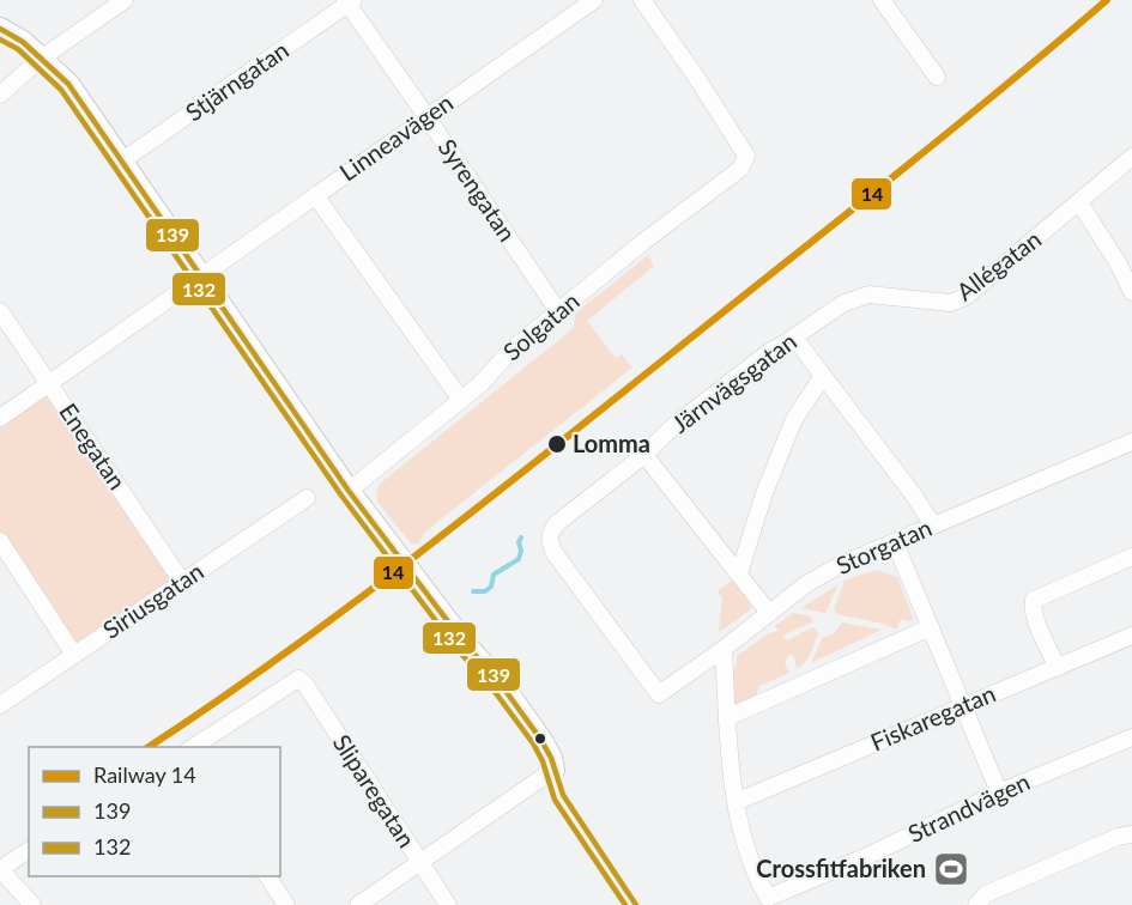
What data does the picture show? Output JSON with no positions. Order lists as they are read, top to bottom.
{
  "streets": {
    "street": [
      "Stjärngatan",
      "Linneavägen",
      "Syrengatan",
      "Allégatan",
      "Solgatan",
      "Järnvägsgatan",
      "Enegatan",
      "Storgatan",
      "Siriusgatan",
      "Fiskaregatan",
      "Sliparegatan",
      "Strandvägen"
    ]
  },
  "crossings": [
    ["Stjärngatan", "Syrengatan"],
    ["Linneavägen", "Syrengatan"],
    ["Linneavägen", "Enegatan"],
    ["Syrengatan", "Solgatan"],
    ["Allégatan", "Järnvägsgatan"],
    ["Järnvägsgatan", "Storgatan"],
    ["Enegatan", "Siriusgatan"],
    ["Fiskaregatan", "Strandvägen"]
  ],
  "places": {
    "other": ["Lomma"],
    "sports": ["Crossfitfabriken"]
  },
  "lines": ["rail line 14", "transit line 139", "transit line 132"],
  "legend": ["Railway 14", "139", "132"]
}
